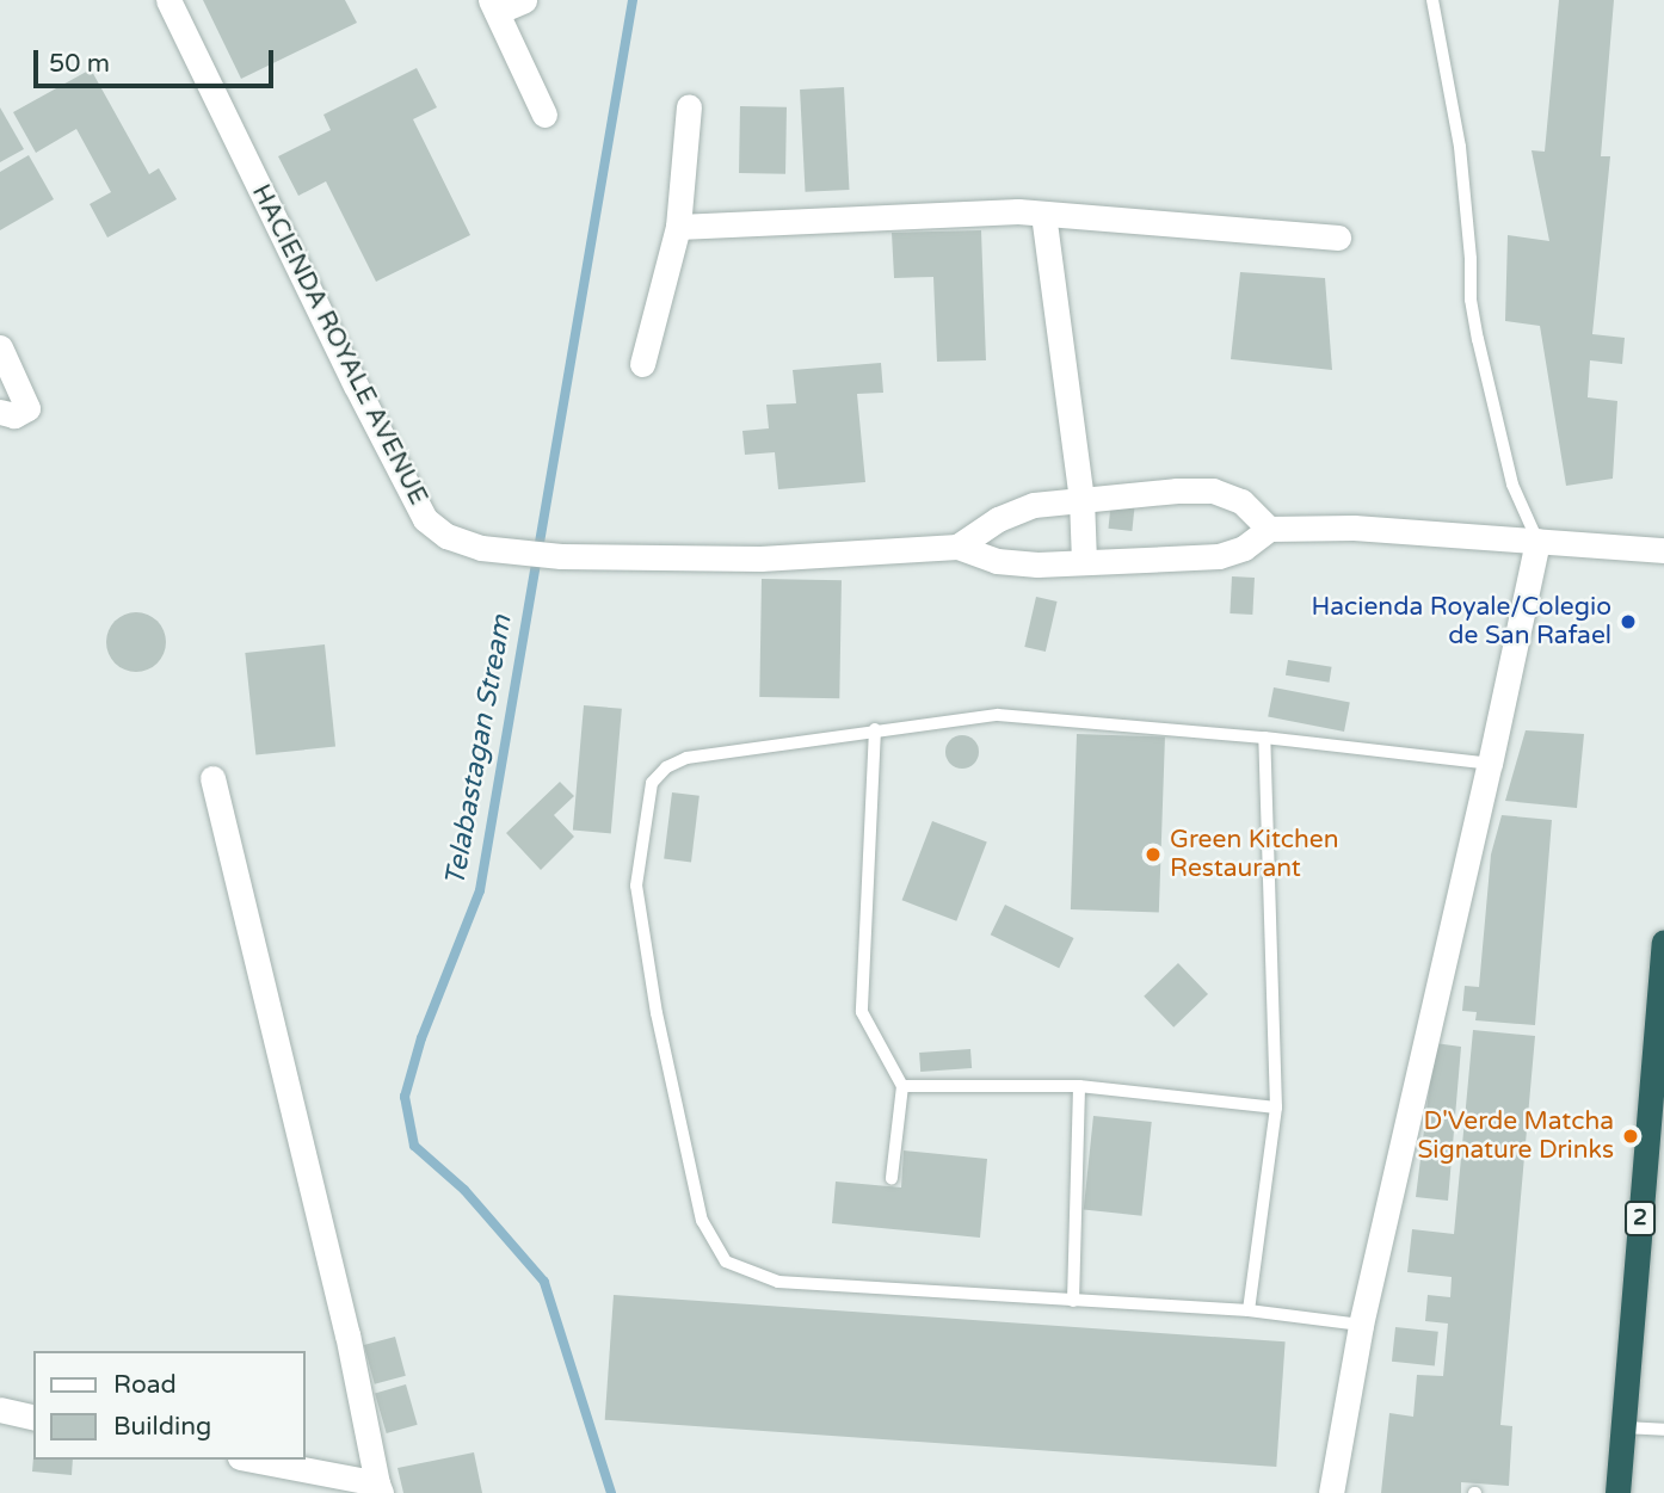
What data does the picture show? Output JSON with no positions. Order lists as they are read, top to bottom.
{
  "streets": {
    "highway": ["2"],
    "street": ["HACIENDA ROYALE AVENUE"]
  },
  "water": ["Telabastagan Stream"],
  "places": ["Hacienda Royale/Colegio de San Rafael", "Green Kitchen Restaurant", "D'Verde Matcha Signature Drinks"],
  "legend": ["Road", "Building"],
  "scale_bar": "50 m"
}
